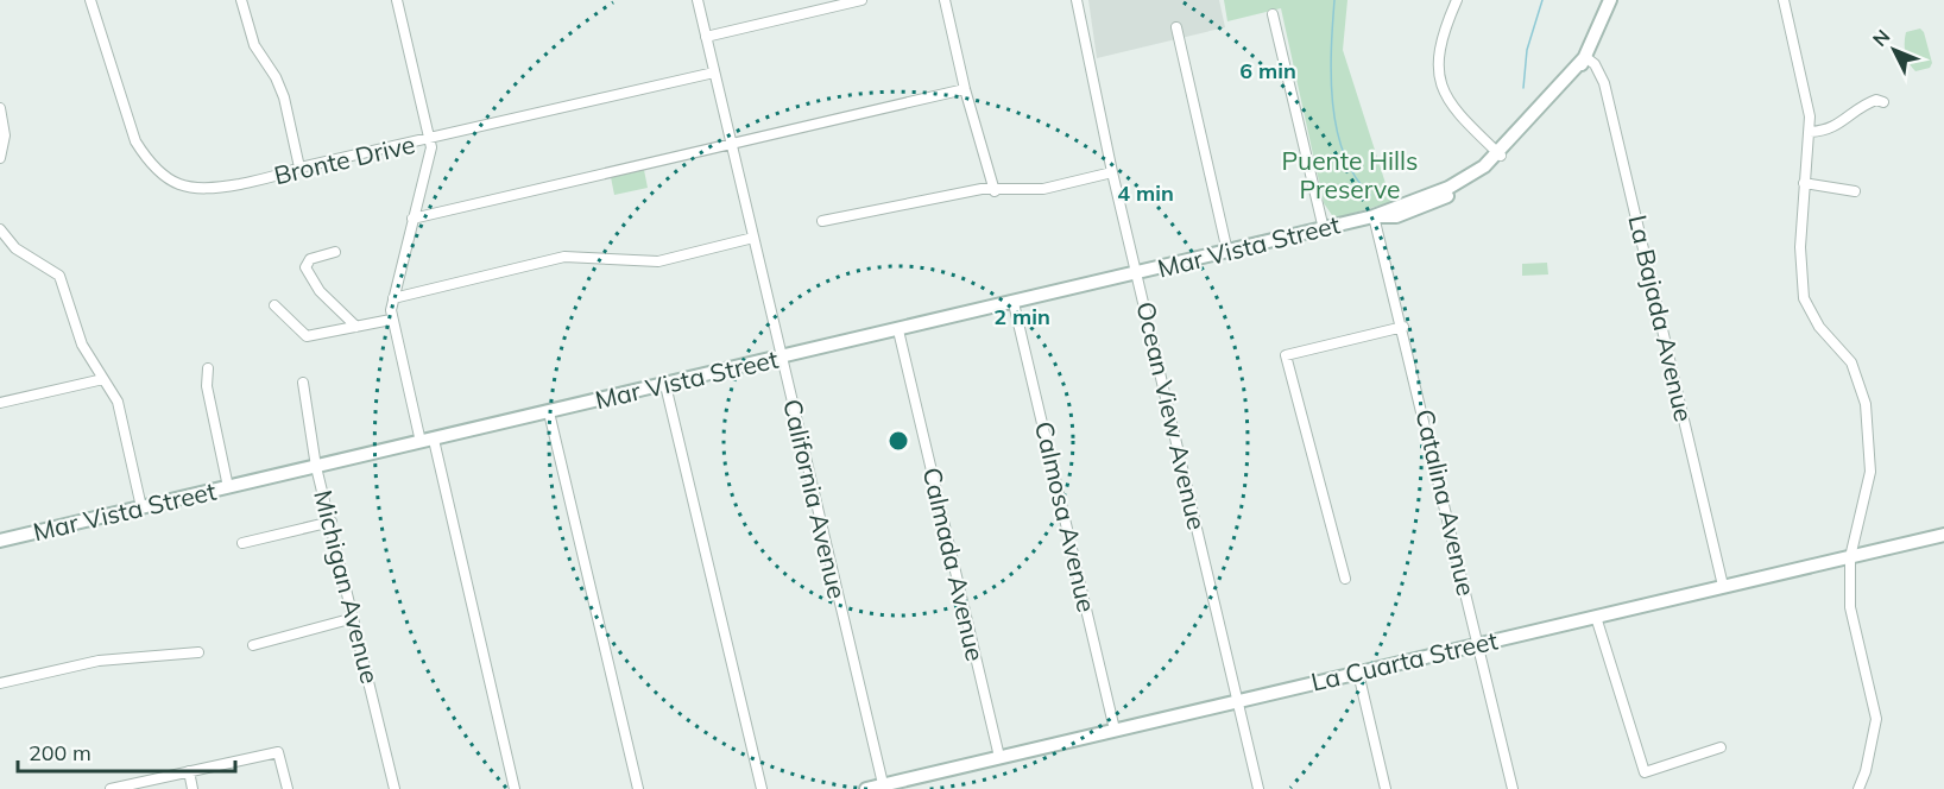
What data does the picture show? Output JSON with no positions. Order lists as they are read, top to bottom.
{
  "streets": {
    "street": [
      "Bronte Drive",
      "Mar Vista Street",
      "La Bajada Avenue",
      "Ocean View Avenue",
      "California Avenue",
      "Catalina Avenue",
      "Calmosa Avenue",
      "Calmada Avenue",
      "Michigan Avenue",
      "La Cuarta Street"
    ]
  },
  "crossings": [
    ["Bronte Drive", "California Avenue"],
    ["Mar Vista Street", "La Bajada Avenue"],
    ["Mar Vista Street", "Ocean View Avenue"],
    ["Mar Vista Street", "California Avenue"],
    ["Mar Vista Street", "Catalina Avenue"],
    ["Mar Vista Street", "Calmosa Avenue"],
    ["Mar Vista Street", "Calmada Avenue"],
    ["Mar Vista Street", "Michigan Avenue"],
    ["La Bajada Avenue", "La Cuarta Street"],
    ["Ocean View Avenue", "La Cuarta Street"],
    ["California Avenue", "La Cuarta Street"],
    ["Catalina Avenue", "La Cuarta Street"],
    ["Calmosa Avenue", "La Cuarta Street"],
    ["Calmada Avenue", "La Cuarta Street"]
  ],
  "parks": ["Puente Hills Preserve"],
  "scale_bar": "200 m",
  "north": "top left",
  "rings": ["6 min", "4 min", "2 min"]
}
